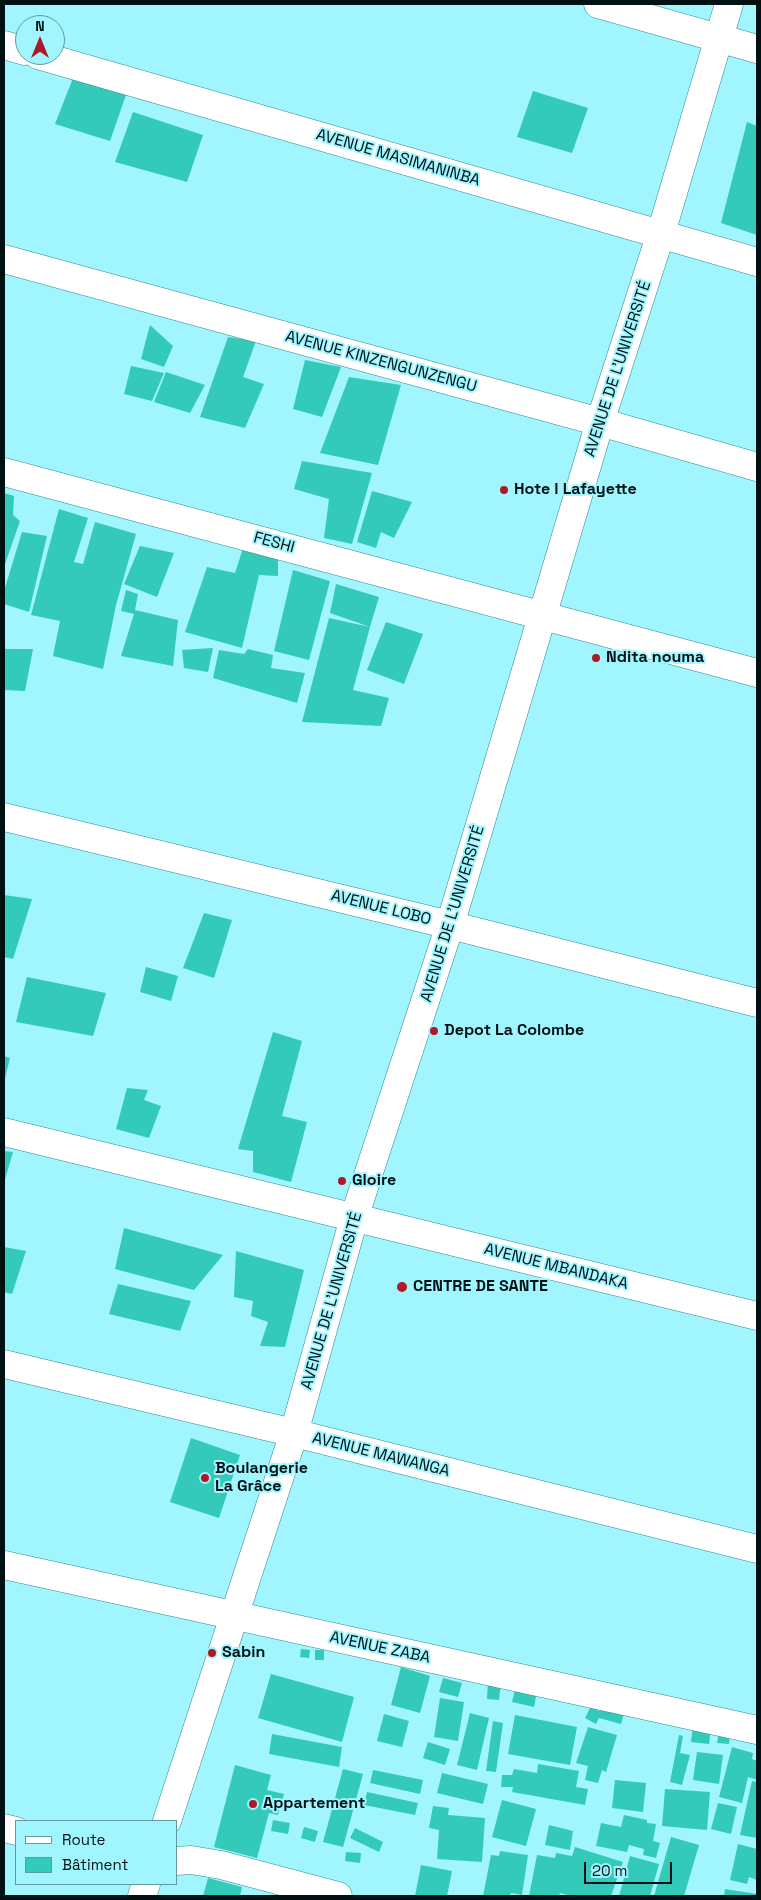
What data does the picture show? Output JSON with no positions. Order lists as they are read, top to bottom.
{
  "streets": {
    "street": [
      "AVENUE MASIMANINBA",
      "AVENUE KINZENGUNZENGU",
      "AVENUE DE L’UNIVERSITÉ",
      "FESHI",
      "AVENUE LOBO",
      "AVENUE MBANDAKA",
      "AVENUE MAWANGA",
      "AVENUE ZABA"
    ]
  },
  "crossings": [
    ["AVENUE MASIMANINBA", "AVENUE DE L’UNIVERSITÉ"],
    ["AVENUE KINZENGUNZENGU", "AVENUE DE L’UNIVERSITÉ"],
    ["AVENUE DE L’UNIVERSITÉ", "FESHI"],
    ["AVENUE DE L’UNIVERSITÉ", "AVENUE LOBO"],
    ["AVENUE DE L’UNIVERSITÉ", "AVENUE MBANDAKA"],
    ["AVENUE DE L’UNIVERSITÉ", "AVENUE MAWANGA"],
    ["AVENUE DE L’UNIVERSITÉ", "AVENUE ZABA"]
  ],
  "places": [
    "Hote l Lafayette",
    "Ndita nouma",
    "Depot La Colombe",
    "Gloire",
    "CENTRE DE SANTE",
    "Boulangerie La Grâce",
    "Sabin",
    "Appartement"
  ],
  "legend": ["Route", "Bâtiment"],
  "scale_bar": "20 m",
  "north": "top"
}
